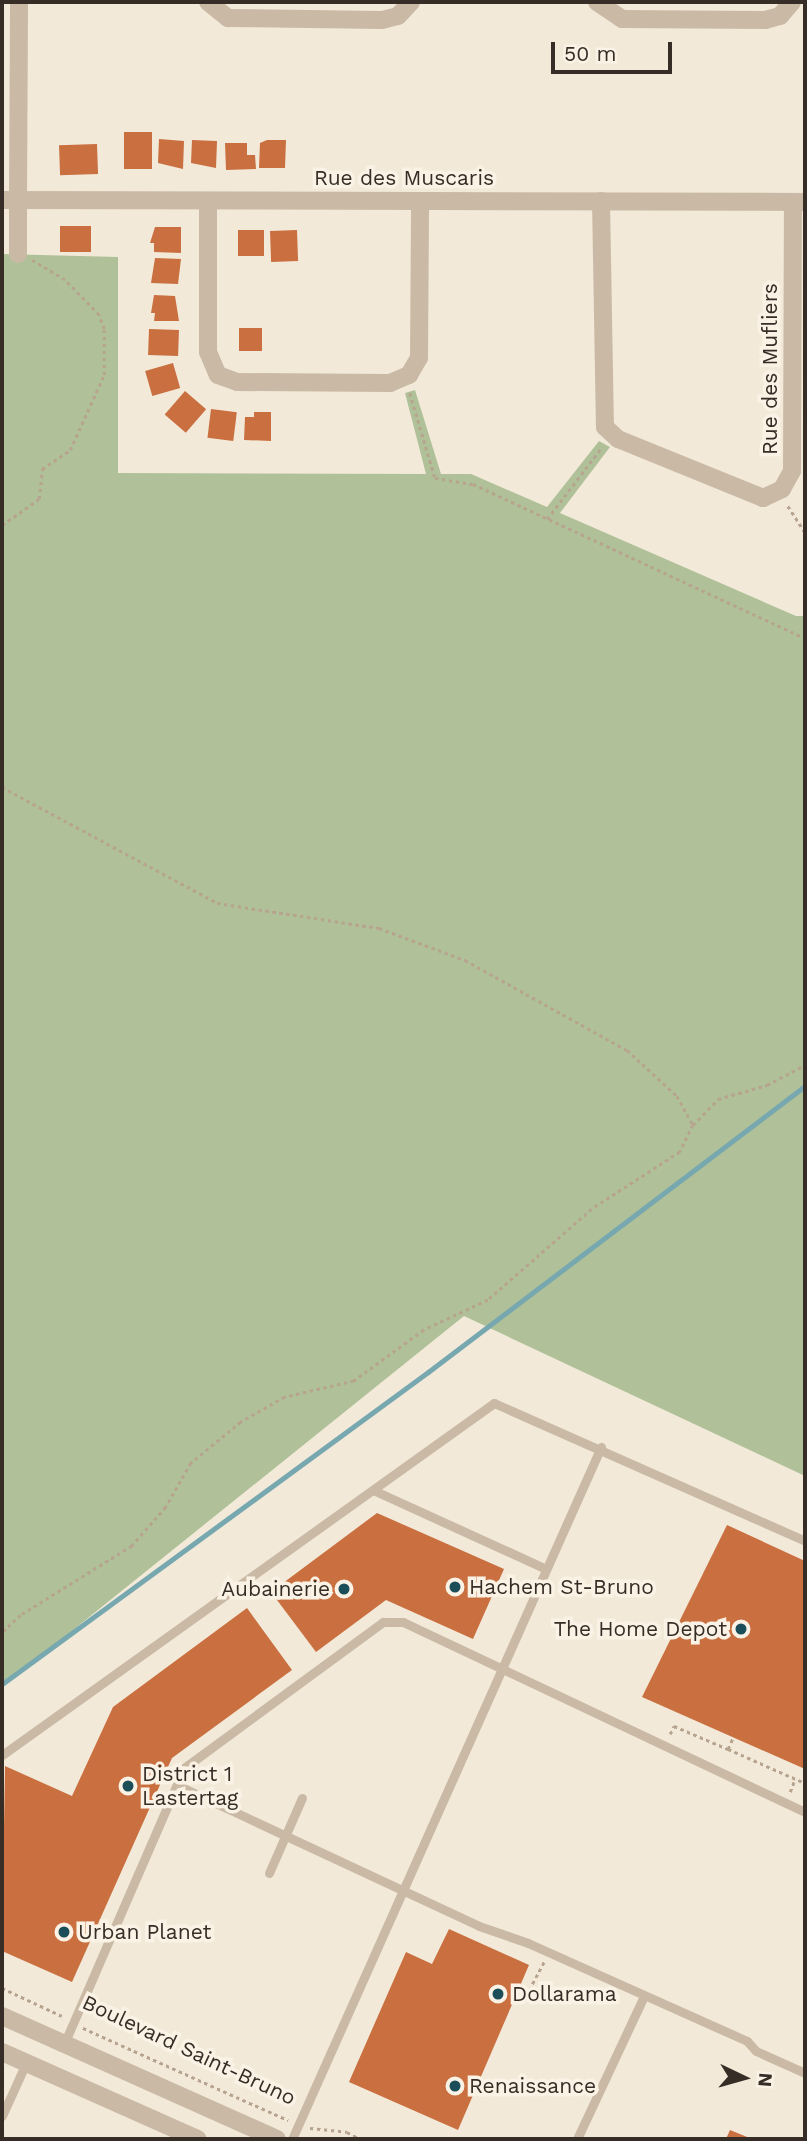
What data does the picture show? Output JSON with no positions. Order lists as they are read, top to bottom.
{
  "streets": {
    "street": ["Rue des Muscaris", "Rue des Mufliers", "Boulevard Saint-Bruno"]
  },
  "crossings": [
    ["Rue des Muscaris", "Rue des Mufliers"]
  ],
  "places": [
    "Hachem St-Bruno",
    "Aubainerie",
    "The Home Depot",
    "District 1 Lastertag",
    "Urban Planet",
    "Dollarama",
    "Renaissance"
  ],
  "scale_bar": "50 m",
  "north": "right"
}
